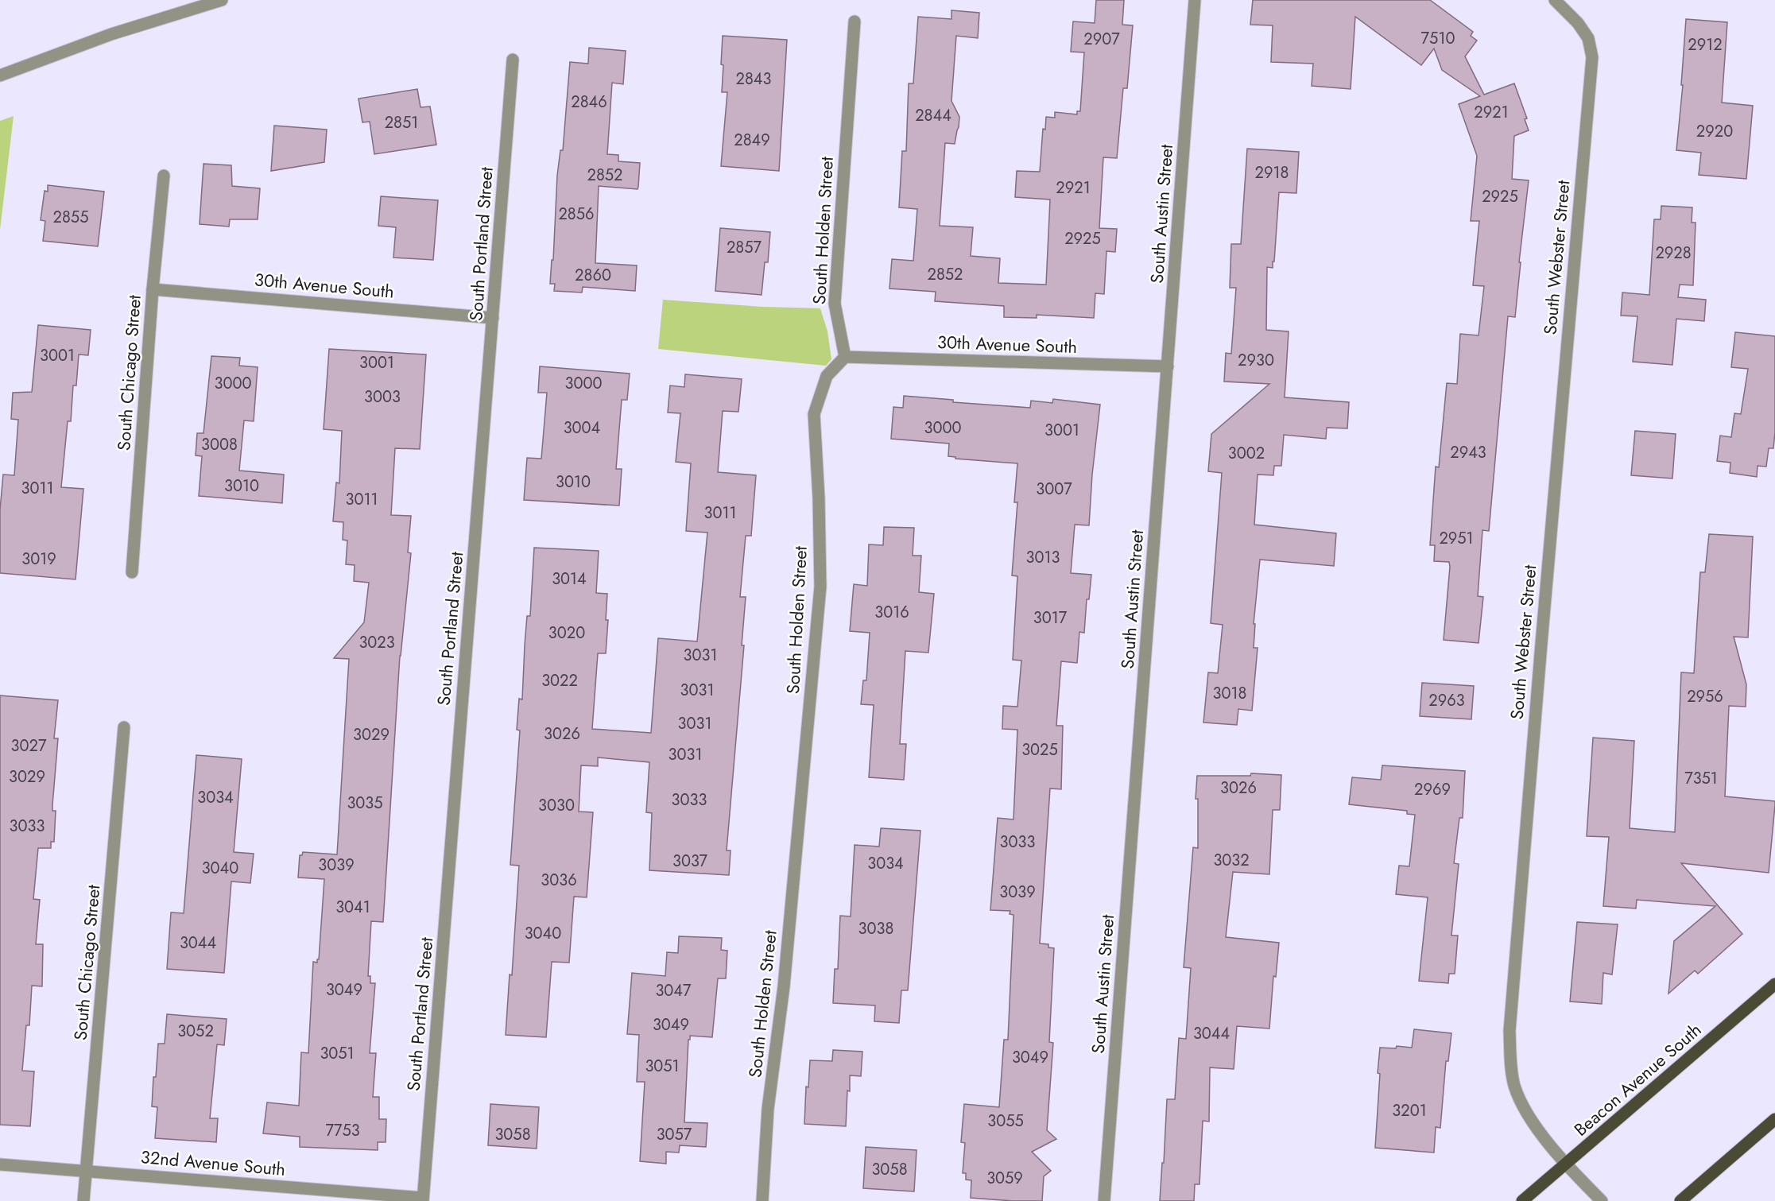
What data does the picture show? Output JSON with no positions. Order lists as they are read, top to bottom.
{
  "streets": {
    "main road": ["Beacon Avenue South"],
    "street": [
      "South Austin Street",
      "South Holden Street",
      "South Portland Street",
      "South Webster Street",
      "30th Avenue South",
      "South Chicago Street",
      "32nd Avenue South"
    ]
  },
  "crossings": [
    ["South Austin Street", "30th Avenue South"],
    ["South Holden Street", "30th Avenue South"],
    ["South Portland Street", "30th Avenue South"],
    ["South Portland Street", "32nd Avenue South"],
    ["South Webster Street", "Beacon Avenue South"],
    ["30th Avenue South", "South Chicago Street"],
    ["South Chicago Street", "32nd Avenue South"]
  ],
  "house_numbers": [
    "7510",
    "2907",
    "2912",
    "2843",
    "2846",
    "2921",
    "2844",
    "2851",
    "2920",
    "2849",
    "2918",
    "2852",
    "2921",
    "2925",
    "2856",
    "2855",
    "2925",
    "2857",
    "2928",
    "2852",
    "2860",
    "3001",
    "2930",
    "3001",
    "3000",
    "3000",
    "3003",
    "3004",
    "3000",
    "3001",
    "3008",
    "2943",
    "3002",
    "3010",
    "3010",
    "3011",
    "3007",
    "3011",
    "3011",
    "2951",
    "3013",
    "3019",
    "3014",
    "3016",
    "3017",
    "3020",
    "3023",
    "3031",
    "3022",
    "3031",
    "3018",
    "2956",
    "2963",
    "3031",
    "3026",
    "3029",
    "3027",
    "3025",
    "3031",
    "3029",
    "7351",
    "3026",
    "2969",
    "3034",
    "3033",
    "3035",
    "3030",
    "3033",
    "3033",
    "3032",
    "3037",
    "3034",
    "3039",
    "3040",
    "3036",
    "3039",
    "3041",
    "3038",
    "3040",
    "3044",
    "3049",
    "3047",
    "3049",
    "3052",
    "3044",
    "3051",
    "3049",
    "3051",
    "3201",
    "3055",
    "7753",
    "3058",
    "3057",
    "3058",
    "3059"
  ]
}
